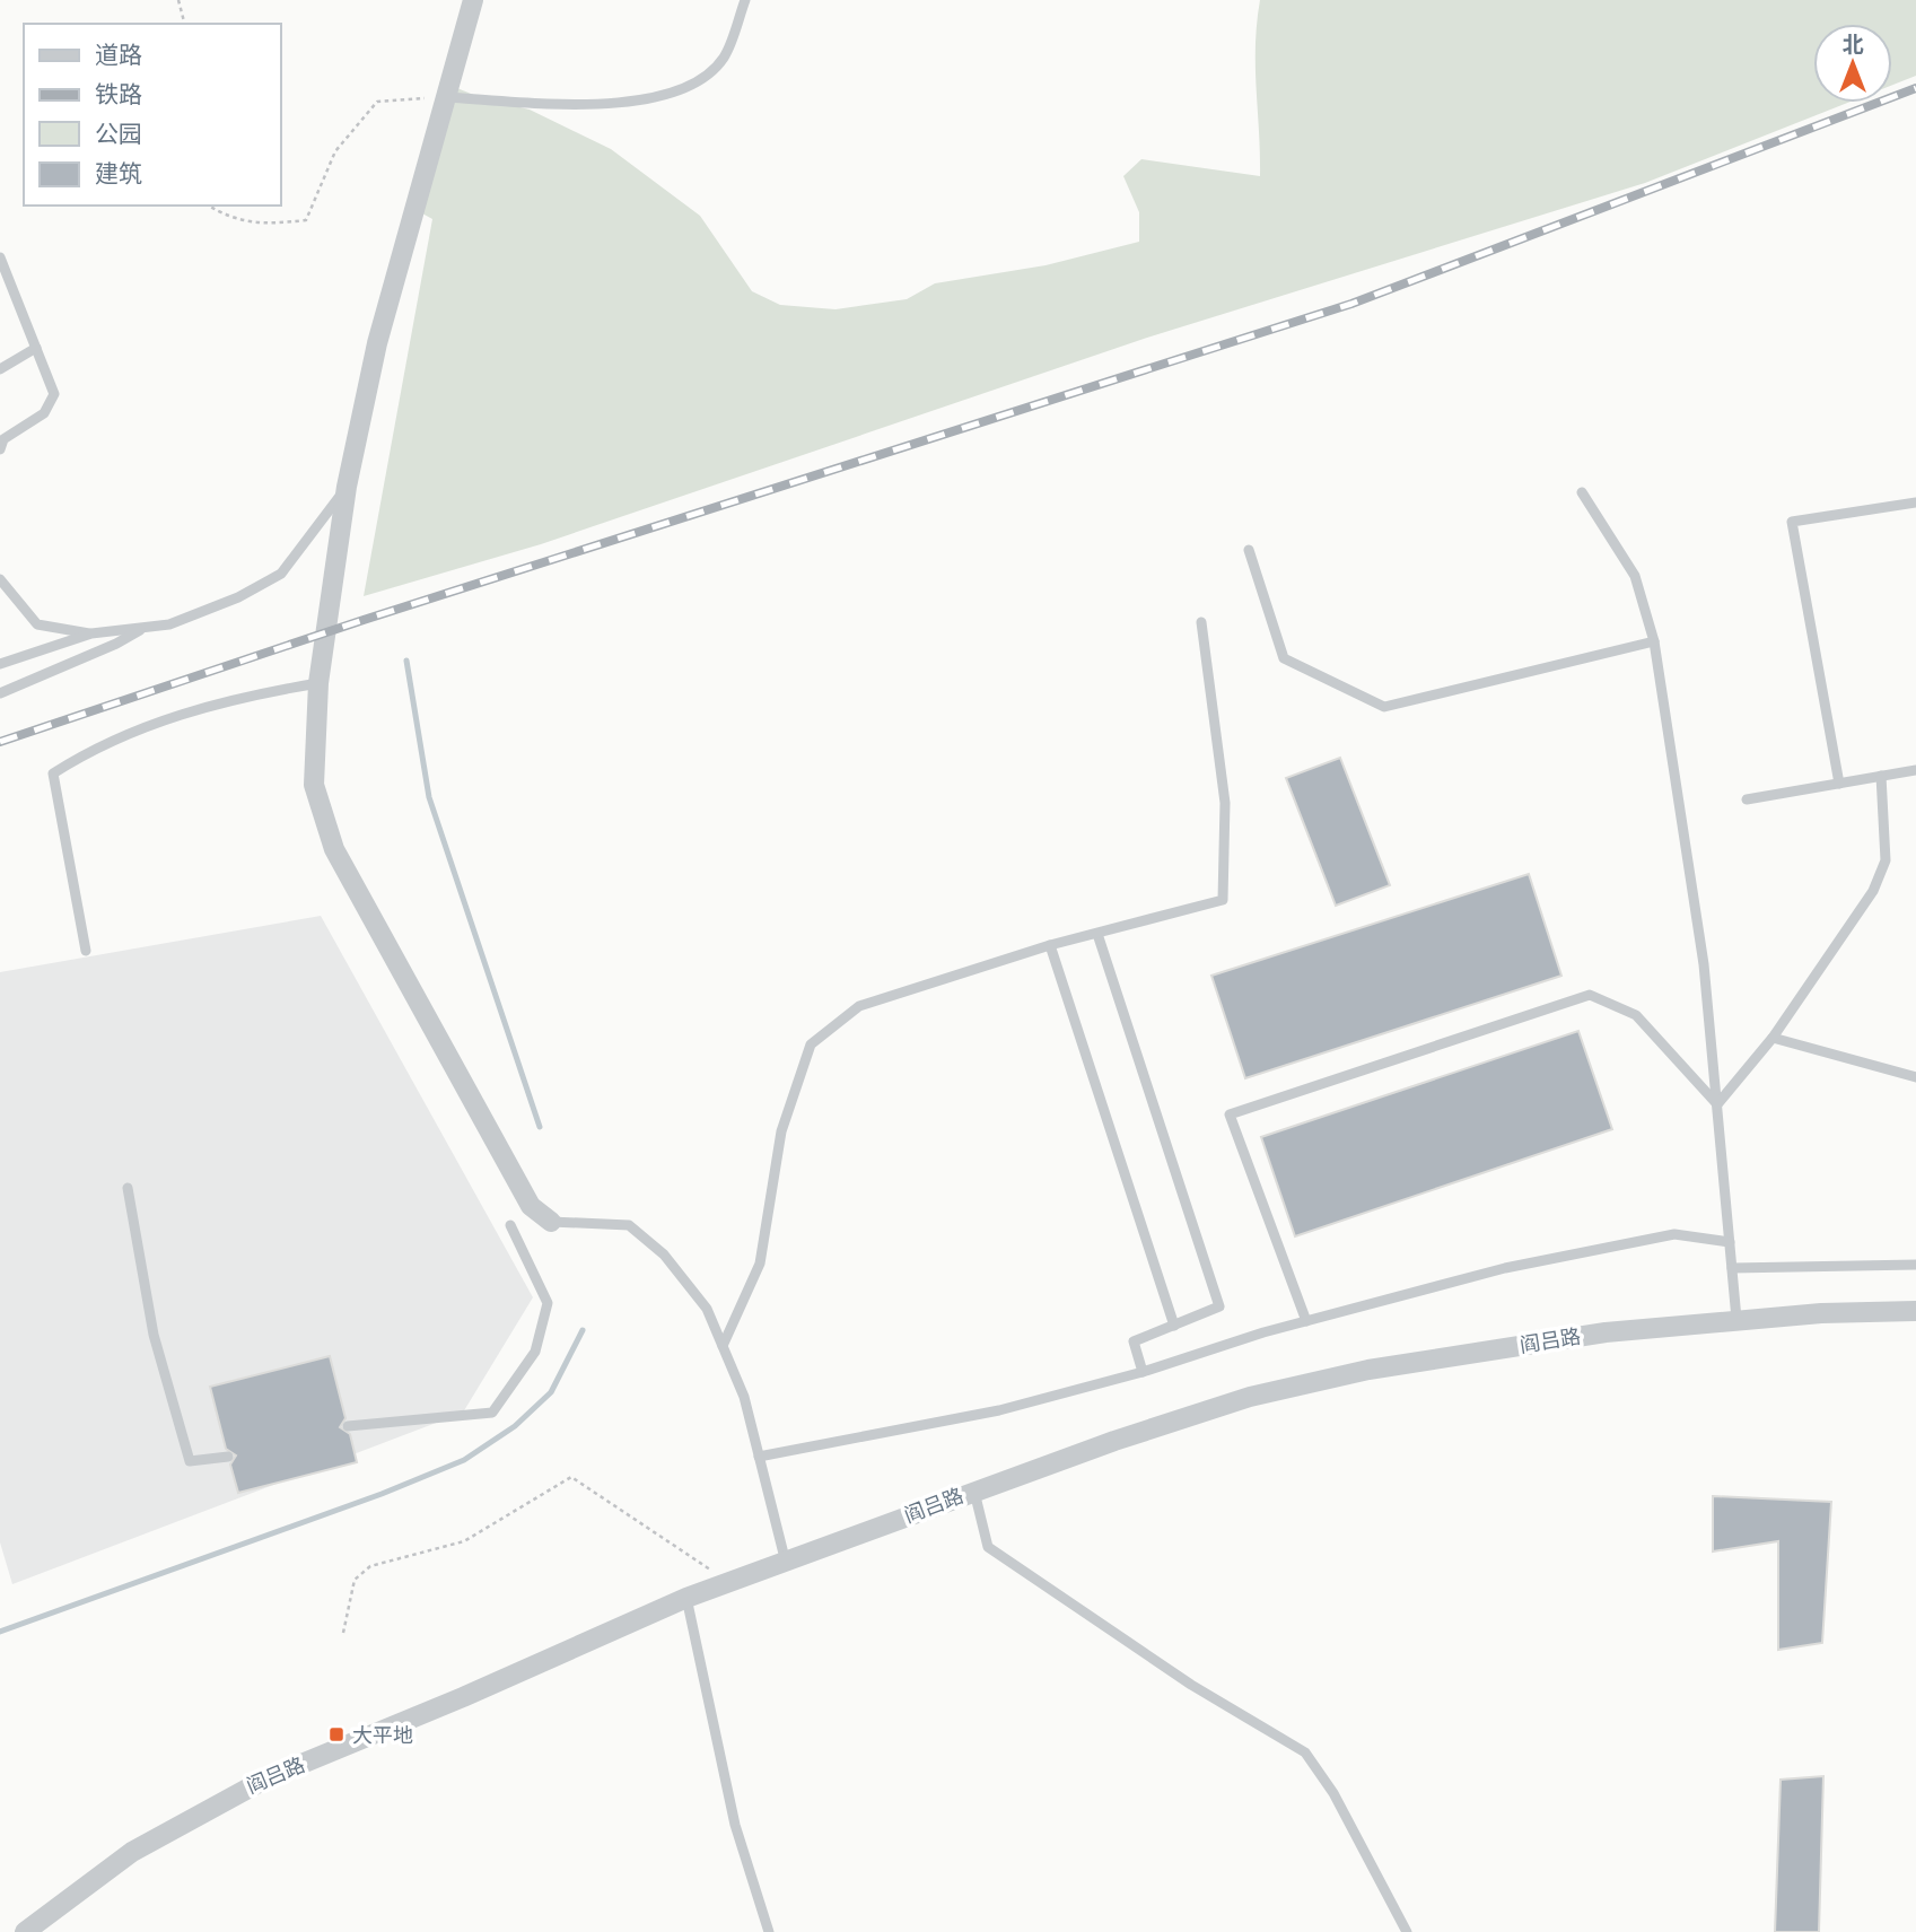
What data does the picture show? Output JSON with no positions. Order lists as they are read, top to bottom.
{
  "streets": {
    "street": ["阎吕路"]
  },
  "places": {
    "transit": ["大平地"]
  },
  "legend": [
    "道路",
    "铁路",
    "公园",
    "建筑"
  ],
  "north": "top"
}
